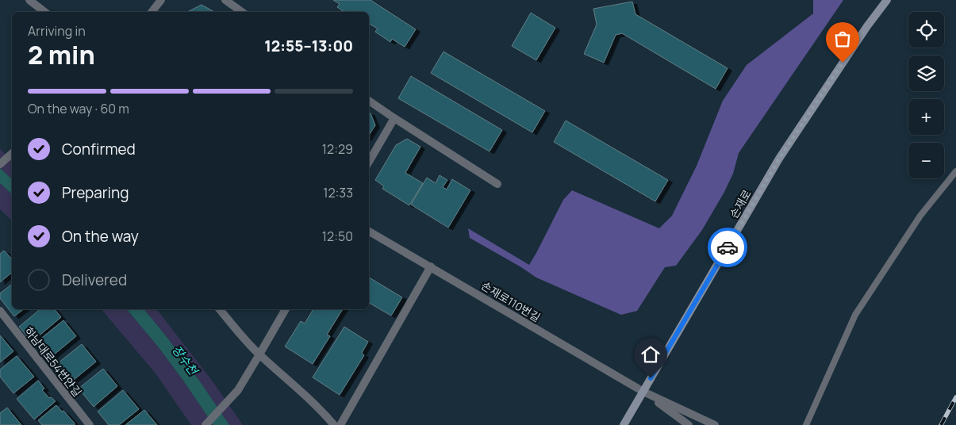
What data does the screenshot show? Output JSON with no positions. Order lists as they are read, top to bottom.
{
  "streets": {
    "main road": ["손재로"],
    "street": ["손재로110번길", "하남대로54번안길"]
  },
  "crossings": [
    ["손재로", "손재로110번길"]
  ],
  "water": ["장수천"],
  "page": {
    "map_buttons": ["+", "−"],
    "heading": ["2 min", "Arriving in", "12:55–13:00"],
    "bar": "On the way · 60 m",
    "list": [
      ["Confirmed", "12:29"],
      ["Preparing", "12:33"],
      ["On the way", "12:50"],
      "Delivered"
    ]
  }
}
